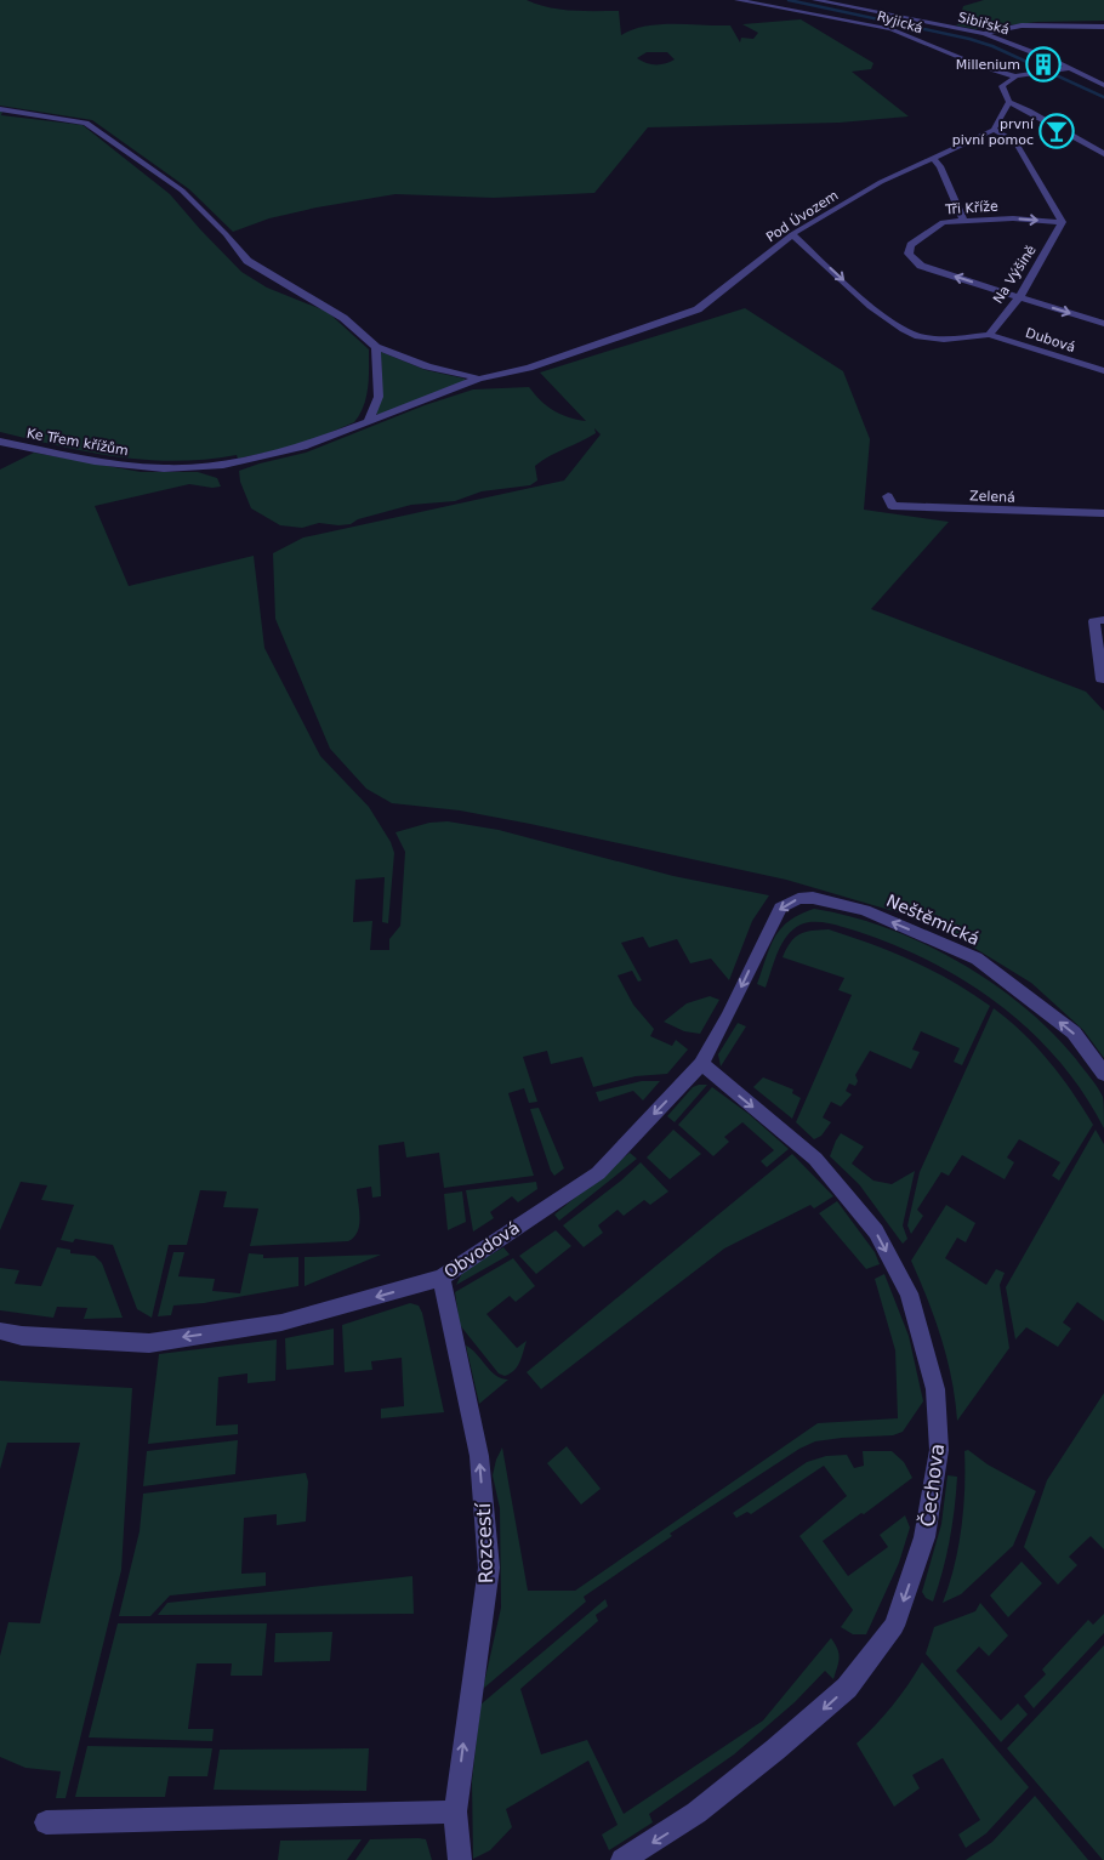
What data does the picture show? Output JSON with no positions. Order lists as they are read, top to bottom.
{
  "streets": {
    "street": [
      "Ryjická",
      "Sibiřská",
      "Tři Kříže",
      "Pod Úvozem",
      "Na Výšině",
      "Dubová",
      "Ke Třem křížům",
      "Zelená",
      "Neštěmická",
      "Obvodová",
      "Čechova",
      "Rozcestí"
    ]
  },
  "crossings": [
    ["Tři Kříže", "Na Výšině"],
    ["Tři Kříže", "Dubová"],
    ["Pod Úvozem", "Ke Třem křížům"],
    ["Na Výšině", "Dubová"],
    ["Neštěmická", "Obvodová"],
    ["Obvodová", "Čechova"],
    ["Obvodová", "Rozcestí"]
  ],
  "one_way": ["Neštěmická", "Obvodová", "Rozcestí"],
  "places": {
    "building": ["Millenium"],
    "bar": ["první pivní pomoc"]
  }
}
